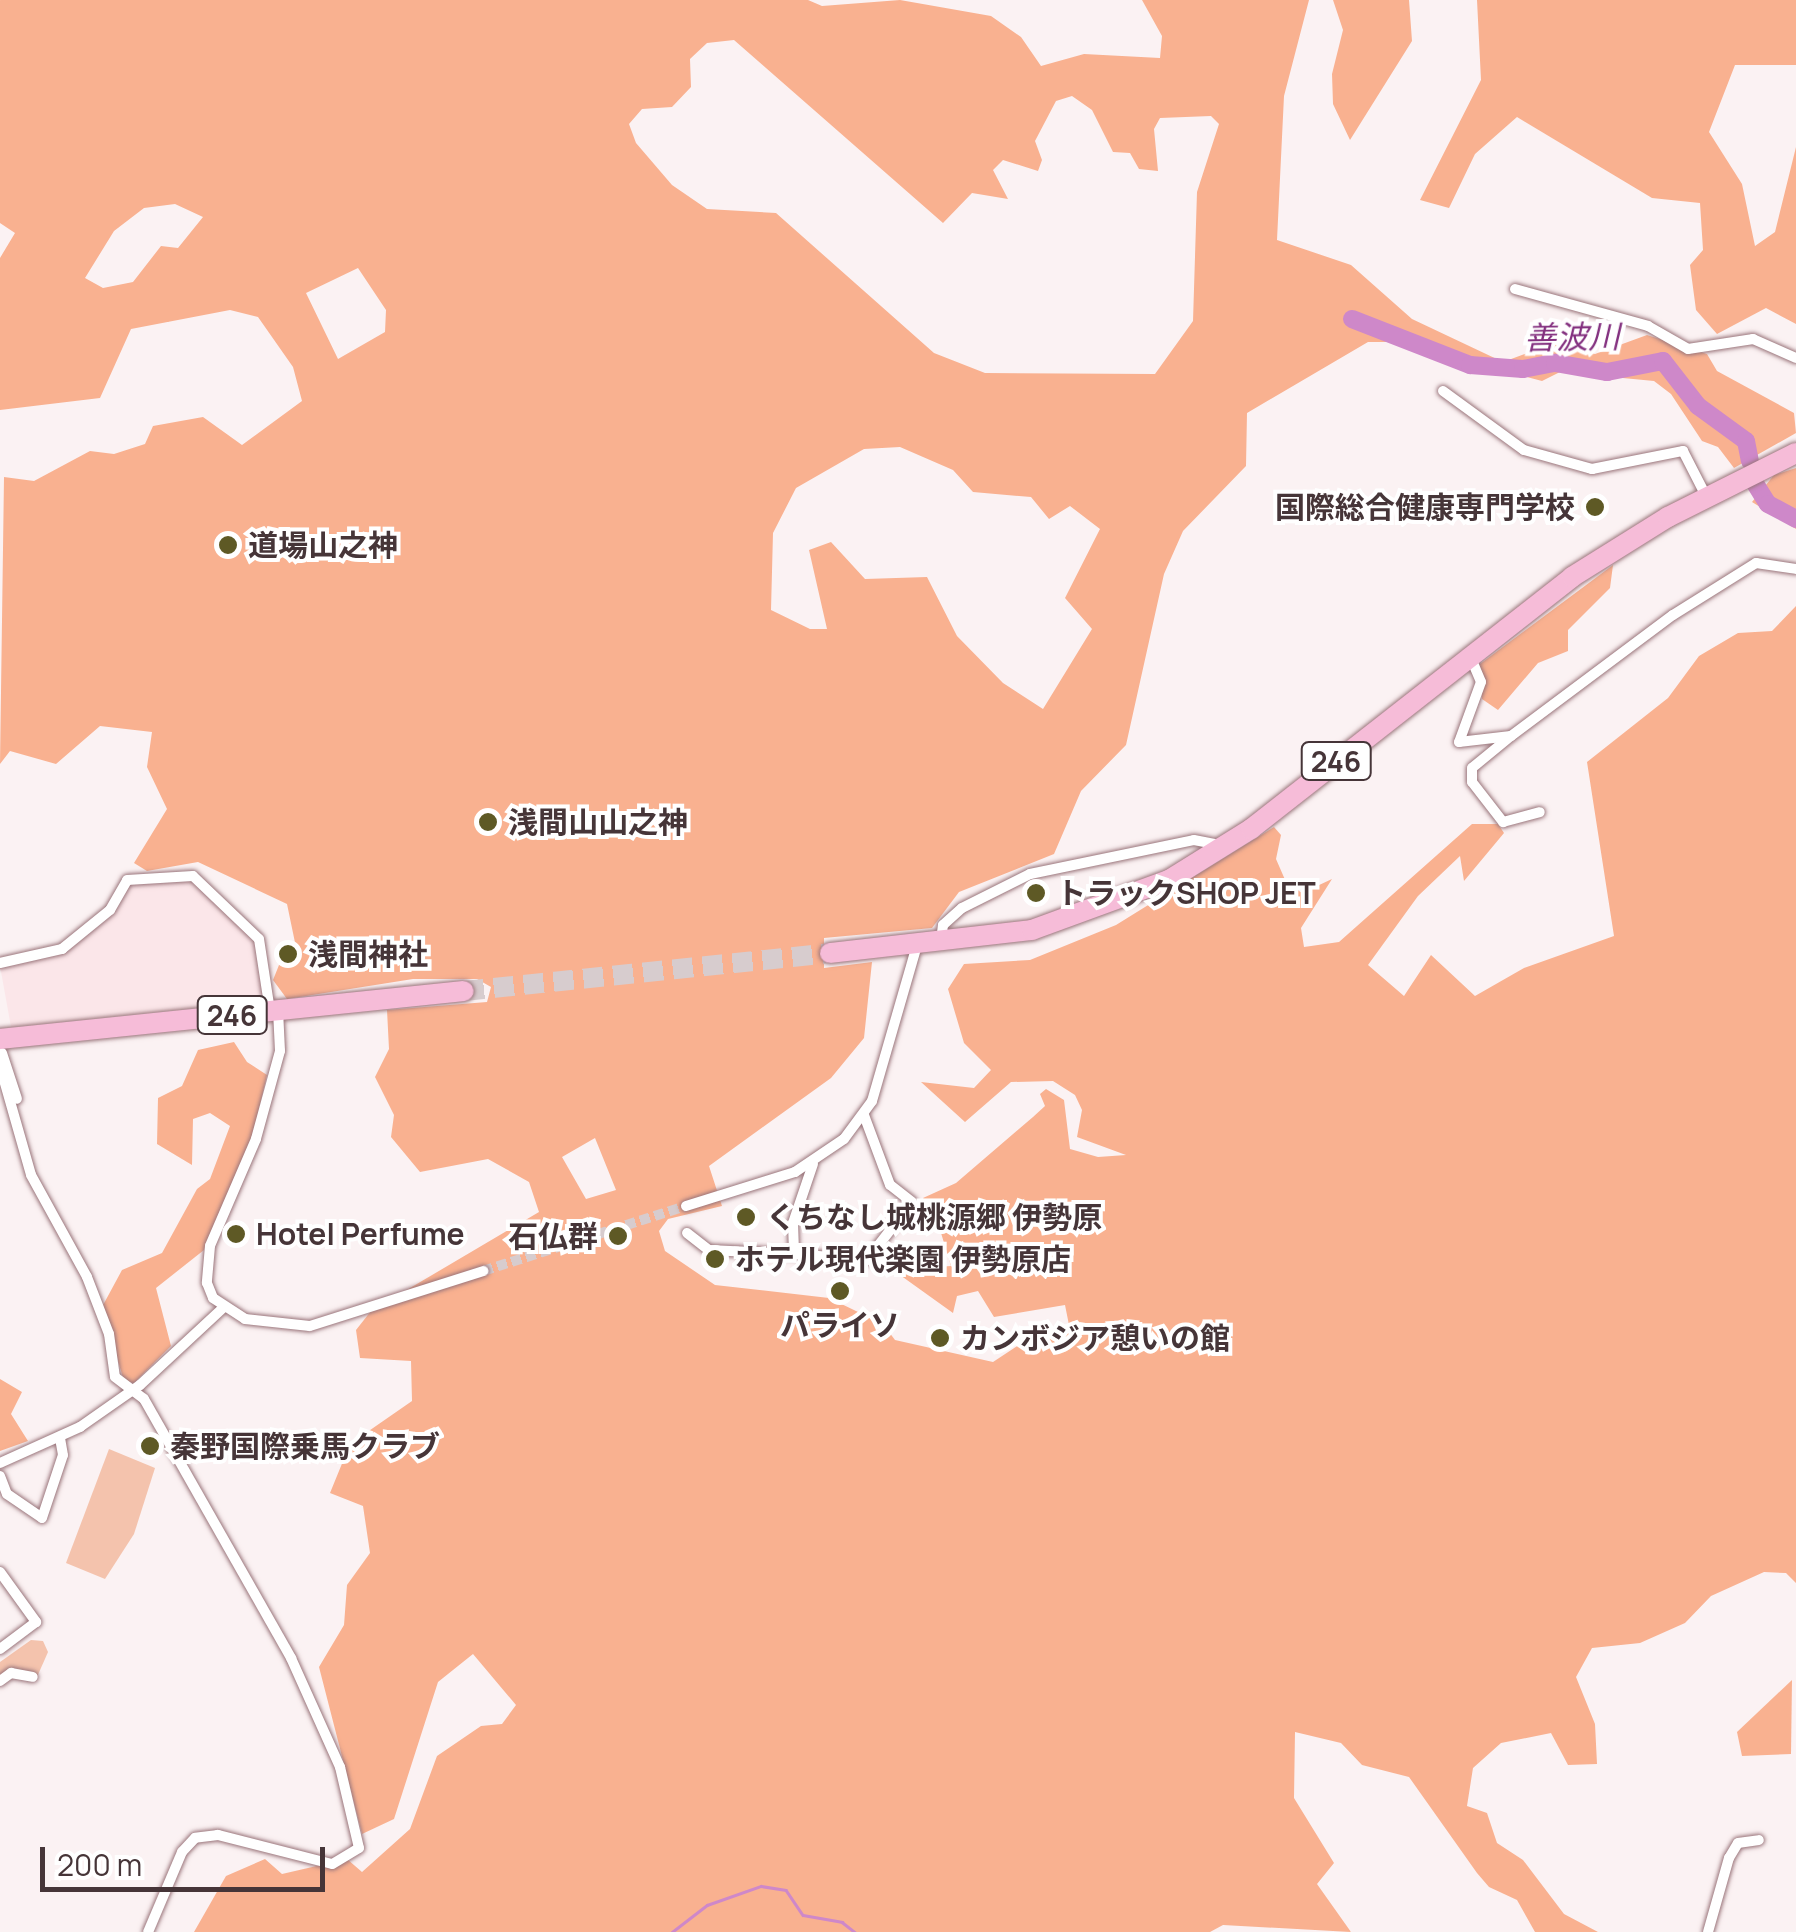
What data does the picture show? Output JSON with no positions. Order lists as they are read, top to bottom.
{
  "streets": {
    "highway": ["246"]
  },
  "water": ["善波川"],
  "places": [
    "国際総合健康専門学校",
    "道場山之神",
    "浅間山山之神",
    "トラックSHOP JET",
    "浅間神社",
    "くちなし城桃源郷 伊勢原",
    "Hotel Perfume",
    "石仏群",
    "ホテル現代楽園 伊勢原店",
    "パライソ",
    "カンボジア憩いの館",
    "秦野国際乗馬クラブ"
  ],
  "scale_bar": "200 m"
}
